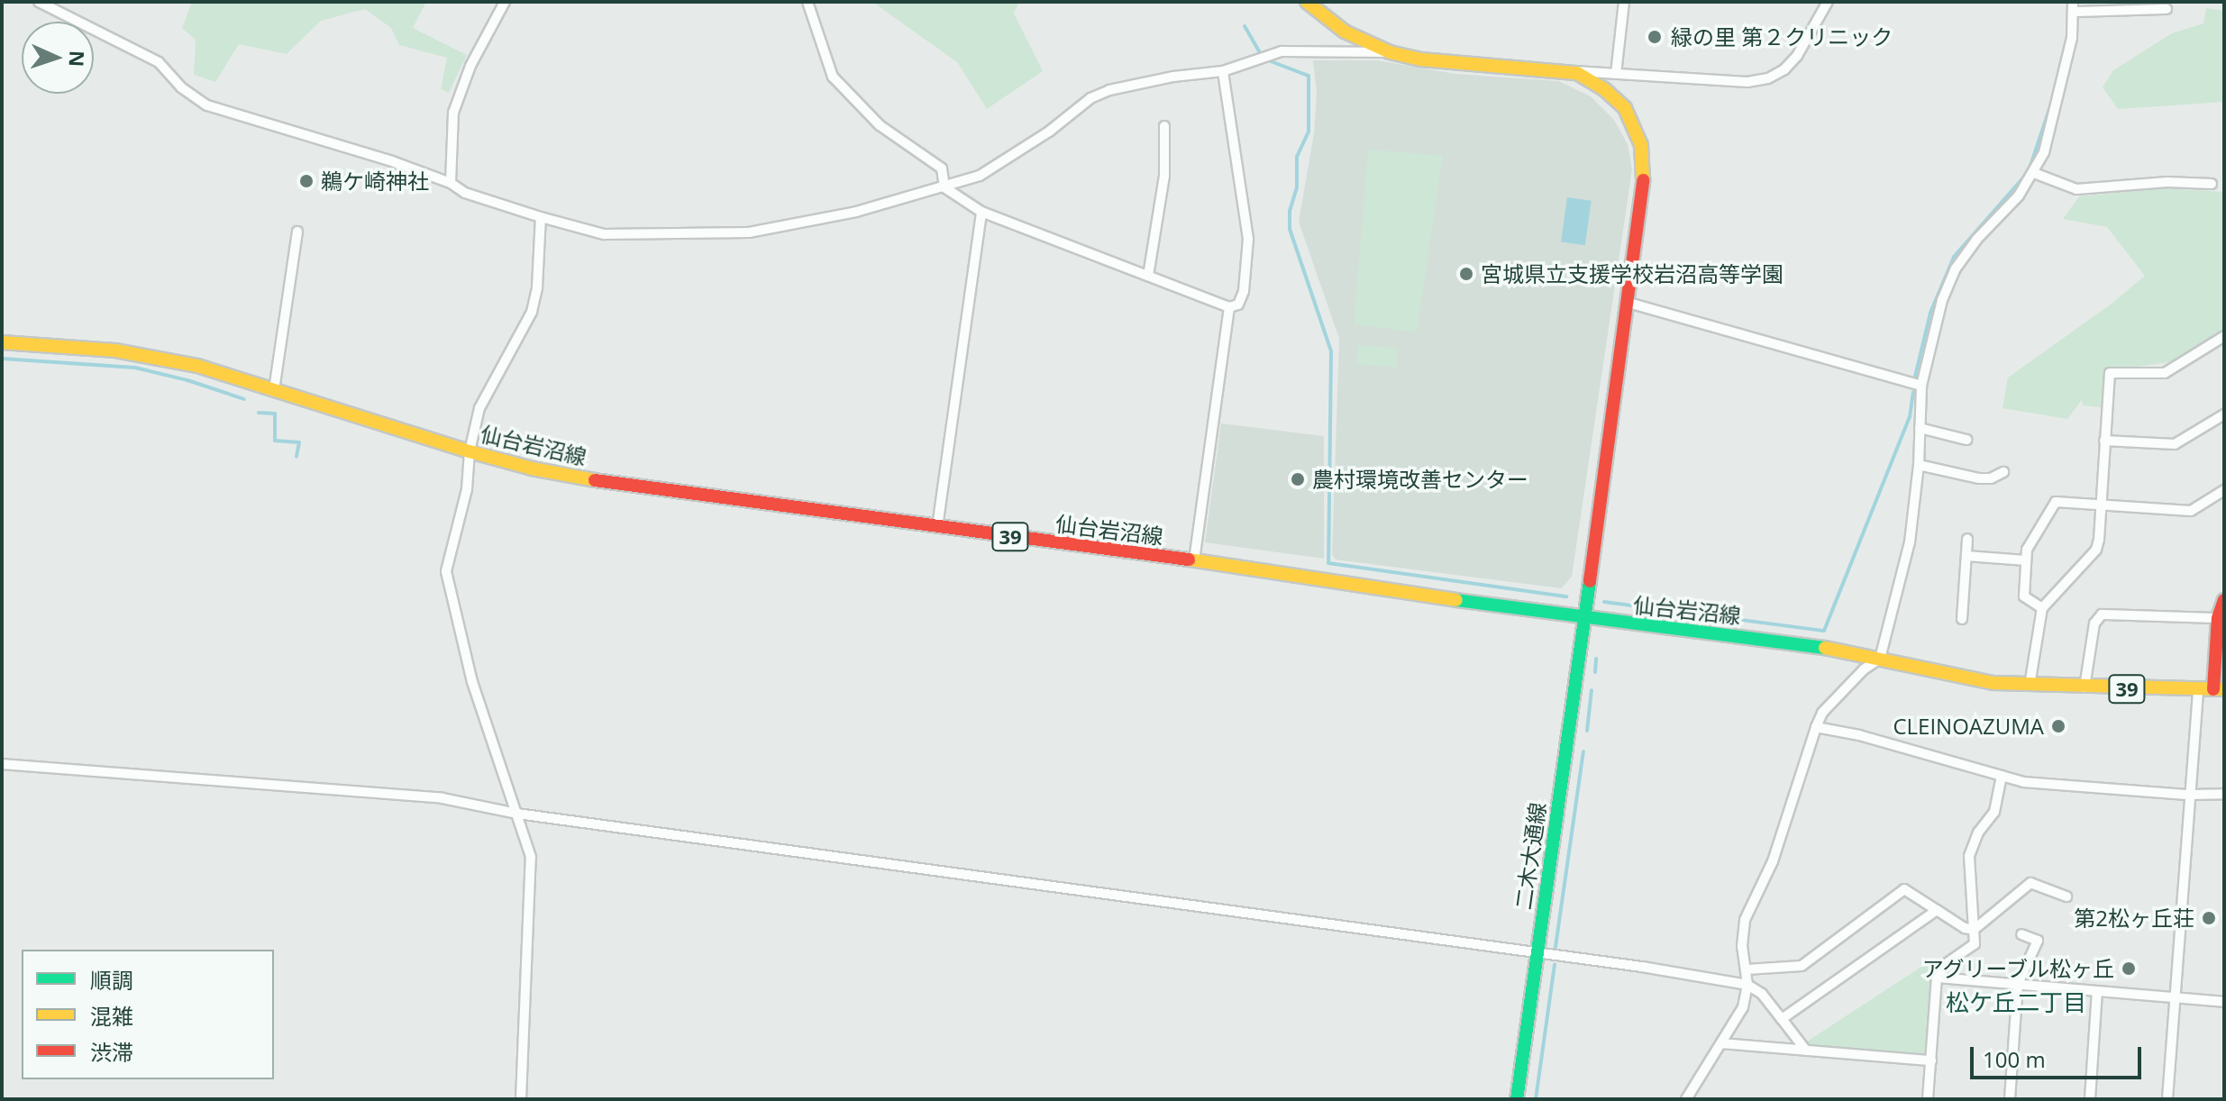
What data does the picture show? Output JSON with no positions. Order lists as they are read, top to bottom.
{
  "streets": {
    "main road": ["仙台岩沼線", "39", "二木大通線"]
  },
  "crossings": [
    ["仙台岩沼線", "二木大通線"]
  ],
  "districts": ["松ケ丘二丁目"],
  "places": [
    "緑の里 第２クリニック",
    "鵜ケ崎神社",
    "宮城県立支援学校岩沼高等学園",
    "農村環境改善センター",
    "CLEINOAZUMA",
    "第2松ヶ丘荘",
    "アグリーブル松ヶ丘"
  ],
  "legend": ["順調", "混雑", "渋滞"],
  "scale_bar": "100 m",
  "north": "right"
}
